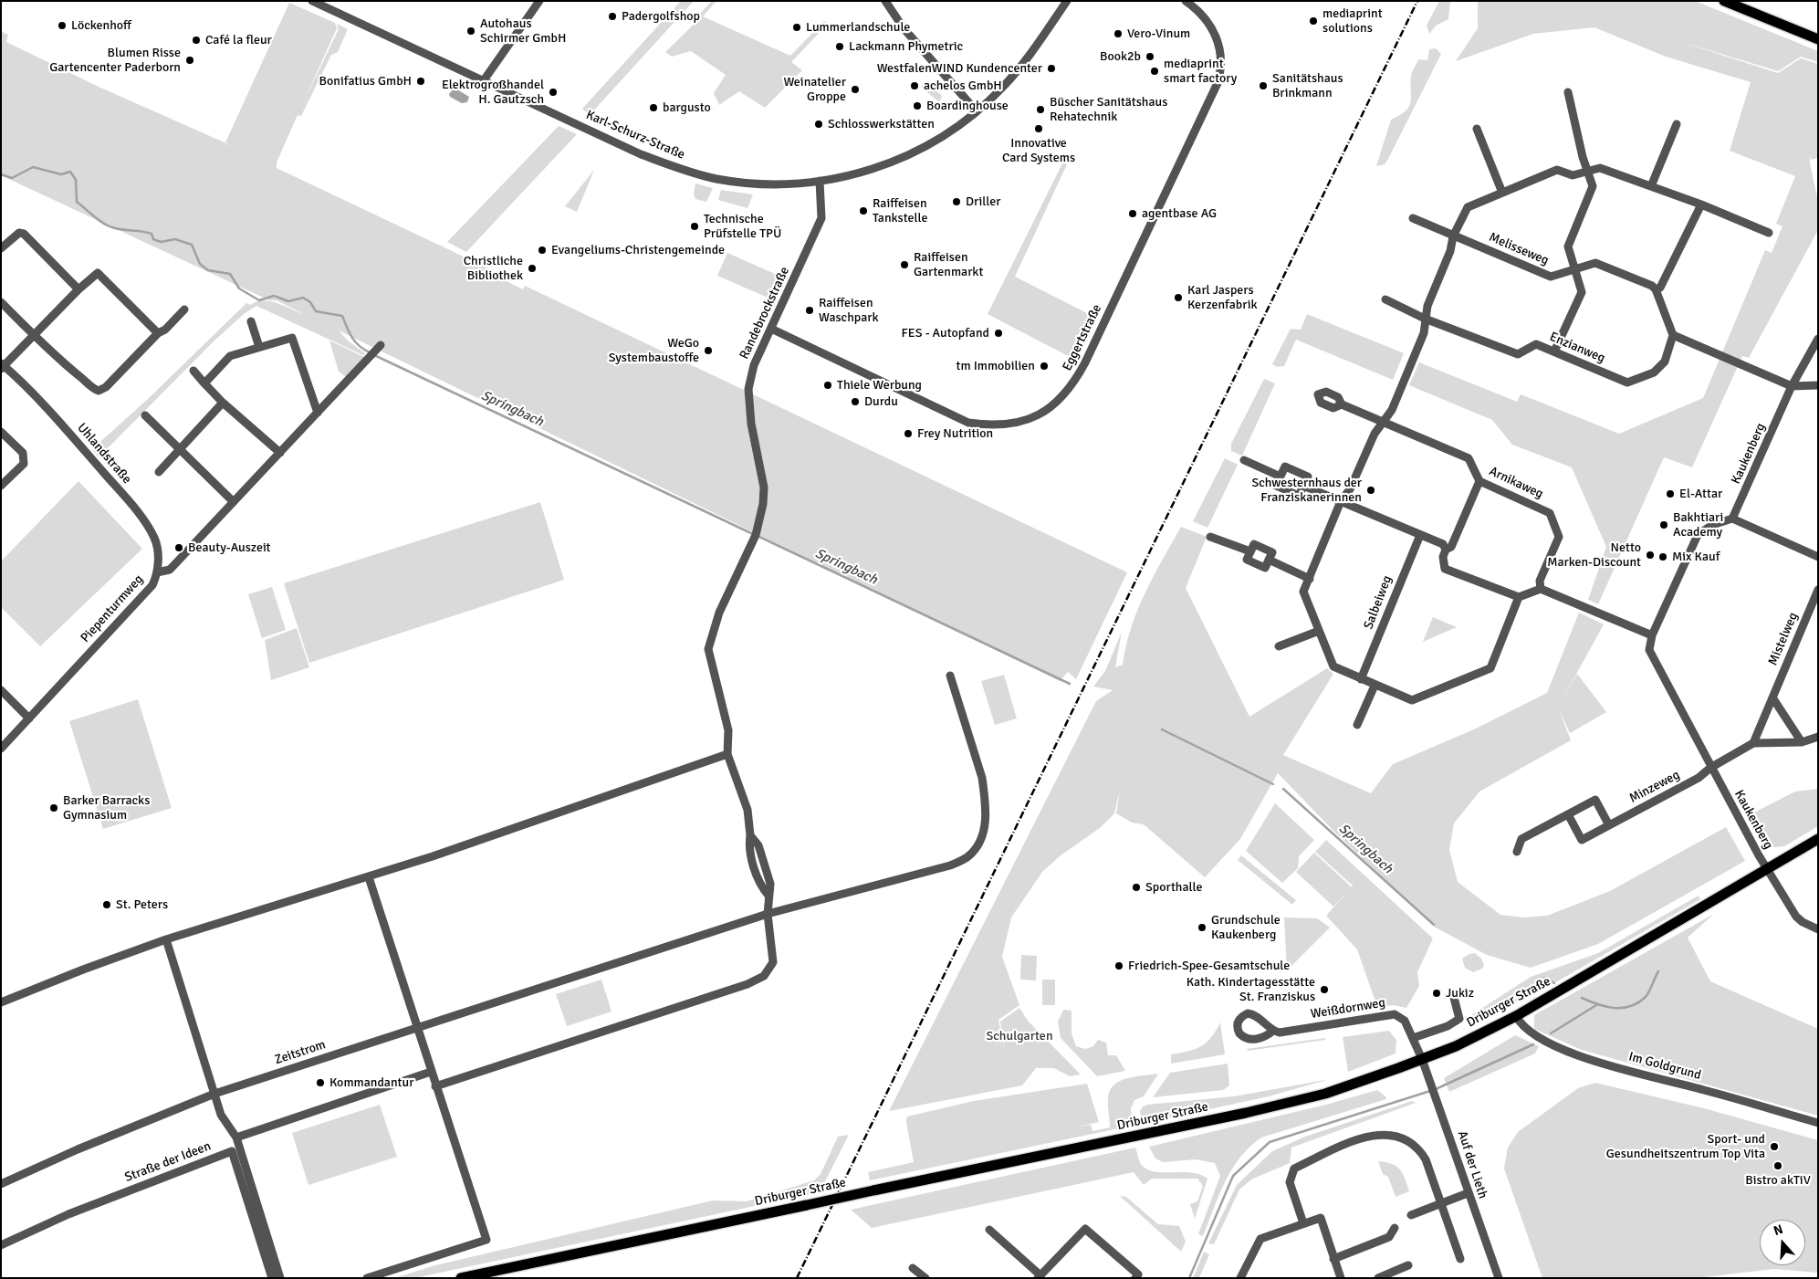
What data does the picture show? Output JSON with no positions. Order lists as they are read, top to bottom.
{
  "streets": {
    "main road": ["Driburger Straße"],
    "street": [
      "Karl-Schurz-Straße",
      "Melisseweg",
      "Randebrockstraße",
      "Eggertstraße",
      "Enzianweg",
      "Uhlandstraße",
      "Kaukenberg",
      "Arnikaweg",
      "Salbeiweg",
      "Piepenturmweg",
      "Mistelweg",
      "Minzeweg",
      "Weißdornweg",
      "Zeitstrom",
      "Im Goldgrund",
      "Straße der Ideen",
      "Auf der Lieth"
    ]
  },
  "crossings": [
    ["Karl-Schurz-Straße", "Randebrockstraße"],
    ["Randebrockstraße", "Eggertstraße"],
    ["Uhlandstraße", "Piepenturmweg"],
    ["Kaukenberg", "Minzeweg"],
    ["Kaukenberg", "Driburger Straße"],
    ["Driburger Straße", "Weißdornweg"],
    ["Driburger Straße", "Im Goldgrund"],
    ["Driburger Straße", "Auf der Lieth"],
    ["Weißdornweg", "Auf der Lieth"]
  ],
  "water": ["Springbach"],
  "parks": ["Schulgarten"],
  "places": [
    "Padergolfshop",
    "mediaprint solutions",
    "Löckenhoff",
    "Lummerlandschule",
    "Autohaus Schirmer GmbH",
    "Vero-Vinum",
    "Café la fleur",
    "Lackmann Phymetric",
    "Book2b",
    "Blumen Risse Gartencenter Paderborn",
    "WestfalenWIND Kundencenter",
    "mediaprint smart factory",
    "Bonifatius GmbH",
    "achelos GmbH",
    "Sanitätshaus Brinkmann",
    "Weinatelier Groppe",
    "Elektrogroßhandel H. Gautzsch",
    "Boardinghouse",
    "bargusto",
    "Büscher Sanitätshaus Rehatechnik",
    "Schlosswerkstätten",
    "Innovative Card Systems",
    "Driller",
    "Raiffeisen Tankstelle",
    "agentbase AG",
    "Technische Prüfstelle TPÜ",
    "Evangeliums-Christengemeinde",
    "Raiffeisen Gartenmarkt",
    "Christliche Bibliothek",
    "Karl Jaspers Kerzenfabrik",
    "Raiffeisen Waschpark",
    "FES - Autopfand",
    "WeGo Systembaustoffe",
    "tm Immobilien",
    "Thiele Werbung",
    "Durdu",
    "Frey Nutrition",
    "Schwesternhaus der Franziskanerinnen",
    "El-Attar",
    "Bakhtiari Academy",
    "Beauty-Auszeit",
    "Netto Marken-Discount",
    "Mix Kauf",
    "Barker Barracks Gymnasium",
    "Sporthalle",
    "St. Peters",
    "Grundschule Kaukenberg",
    "Friedrich-Spee-Gesamtschule",
    "Kath. Kindertagesstätte St. Franziskus",
    "Jukiz",
    "Kommandantur",
    "Sport- und Gesundheitszentrum Top Vita",
    "Bistro akTiV"
  ],
  "north": "top"
}
